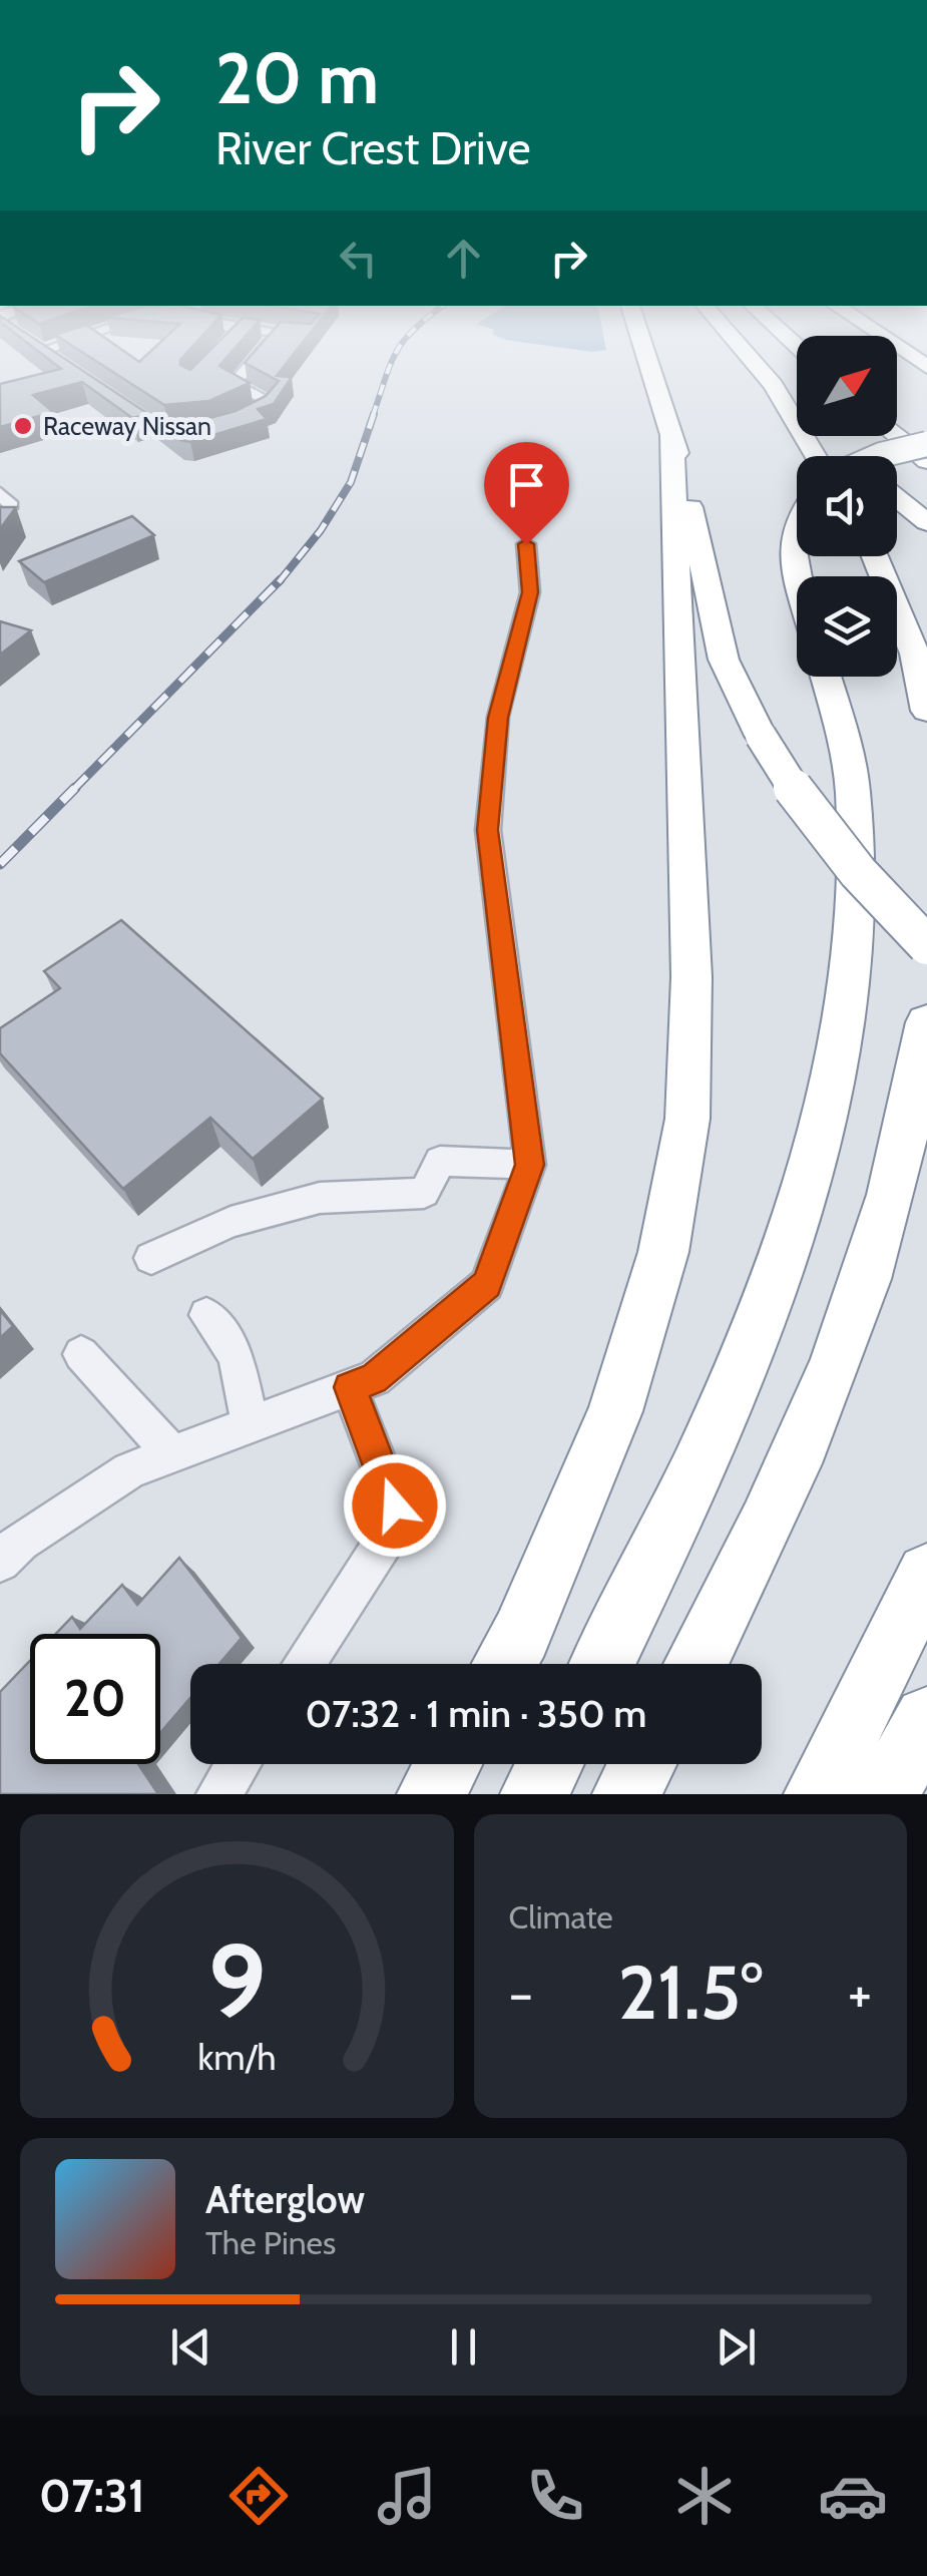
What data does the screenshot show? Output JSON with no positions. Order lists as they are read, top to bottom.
{
  "places": ["Raceway Nissan"],
  "north": "top right",
  "page": {
    "turn": ["20 m", "River Crest Drive"],
    "limit": "20",
    "trip": "07:32 · 1 min · 350 m",
    "tile": "Climate",
    "heat": ["−", "21.5°", "+"],
    "song": ["Afterglow", "The Pines"],
    "tabs": "07:31",
    "gauge": ["9", "km/h"]
  }
}
